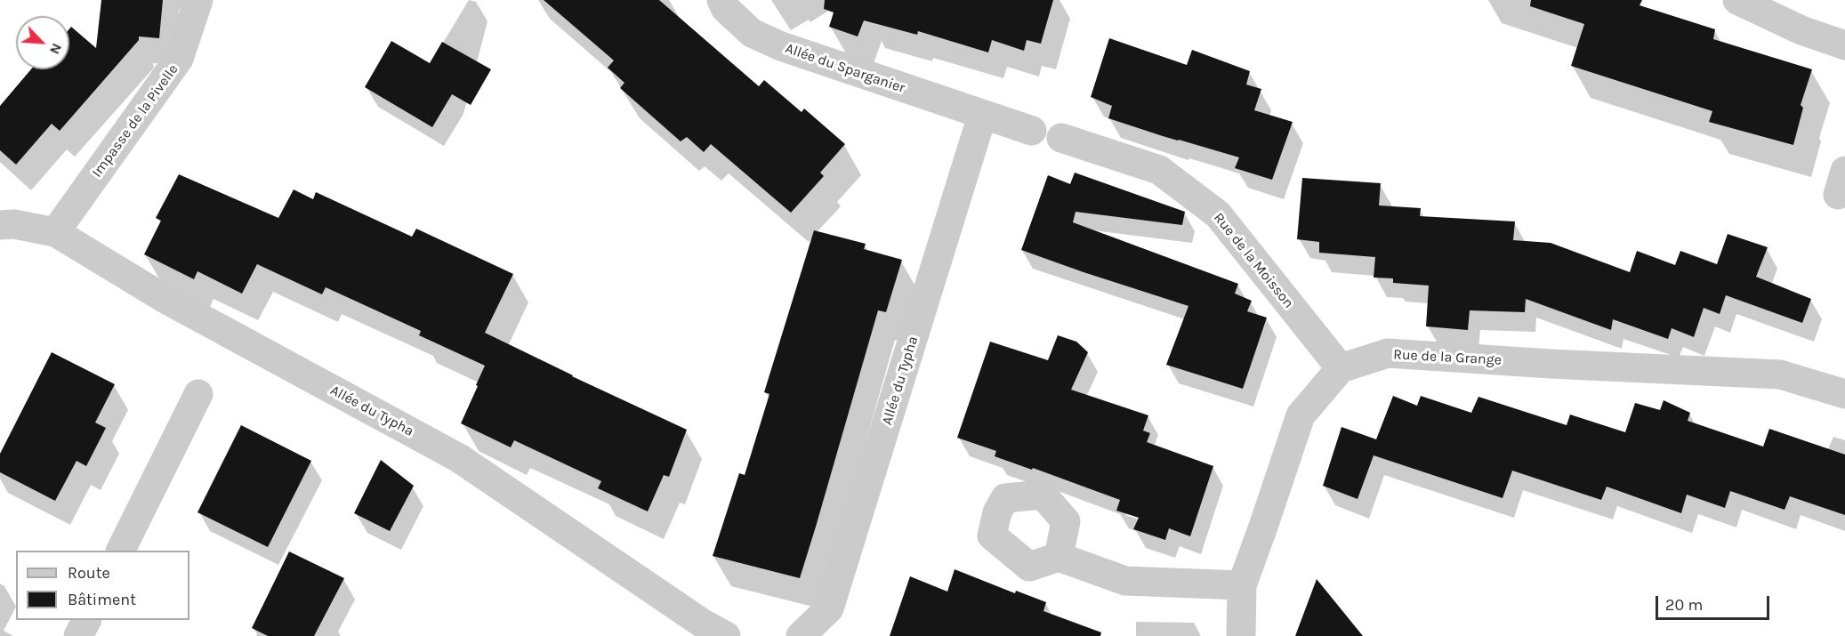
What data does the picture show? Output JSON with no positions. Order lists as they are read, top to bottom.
{
  "streets": {
    "street": [
      "Allée du Sparganier",
      "Impasse de la Pivelle",
      "Rue de la Moisson",
      "Rue de la Grange",
      "Allée du Typha"
    ]
  },
  "crossings": [
    ["Allée du Sparganier", "Allée du Typha"],
    ["Impasse de la Pivelle", "Allée du Typha"],
    ["Rue de la Moisson", "Rue de la Grange"]
  ],
  "legend": ["Route", "Bâtiment"],
  "scale_bar": "20 m",
  "north": "bottom right"
}
